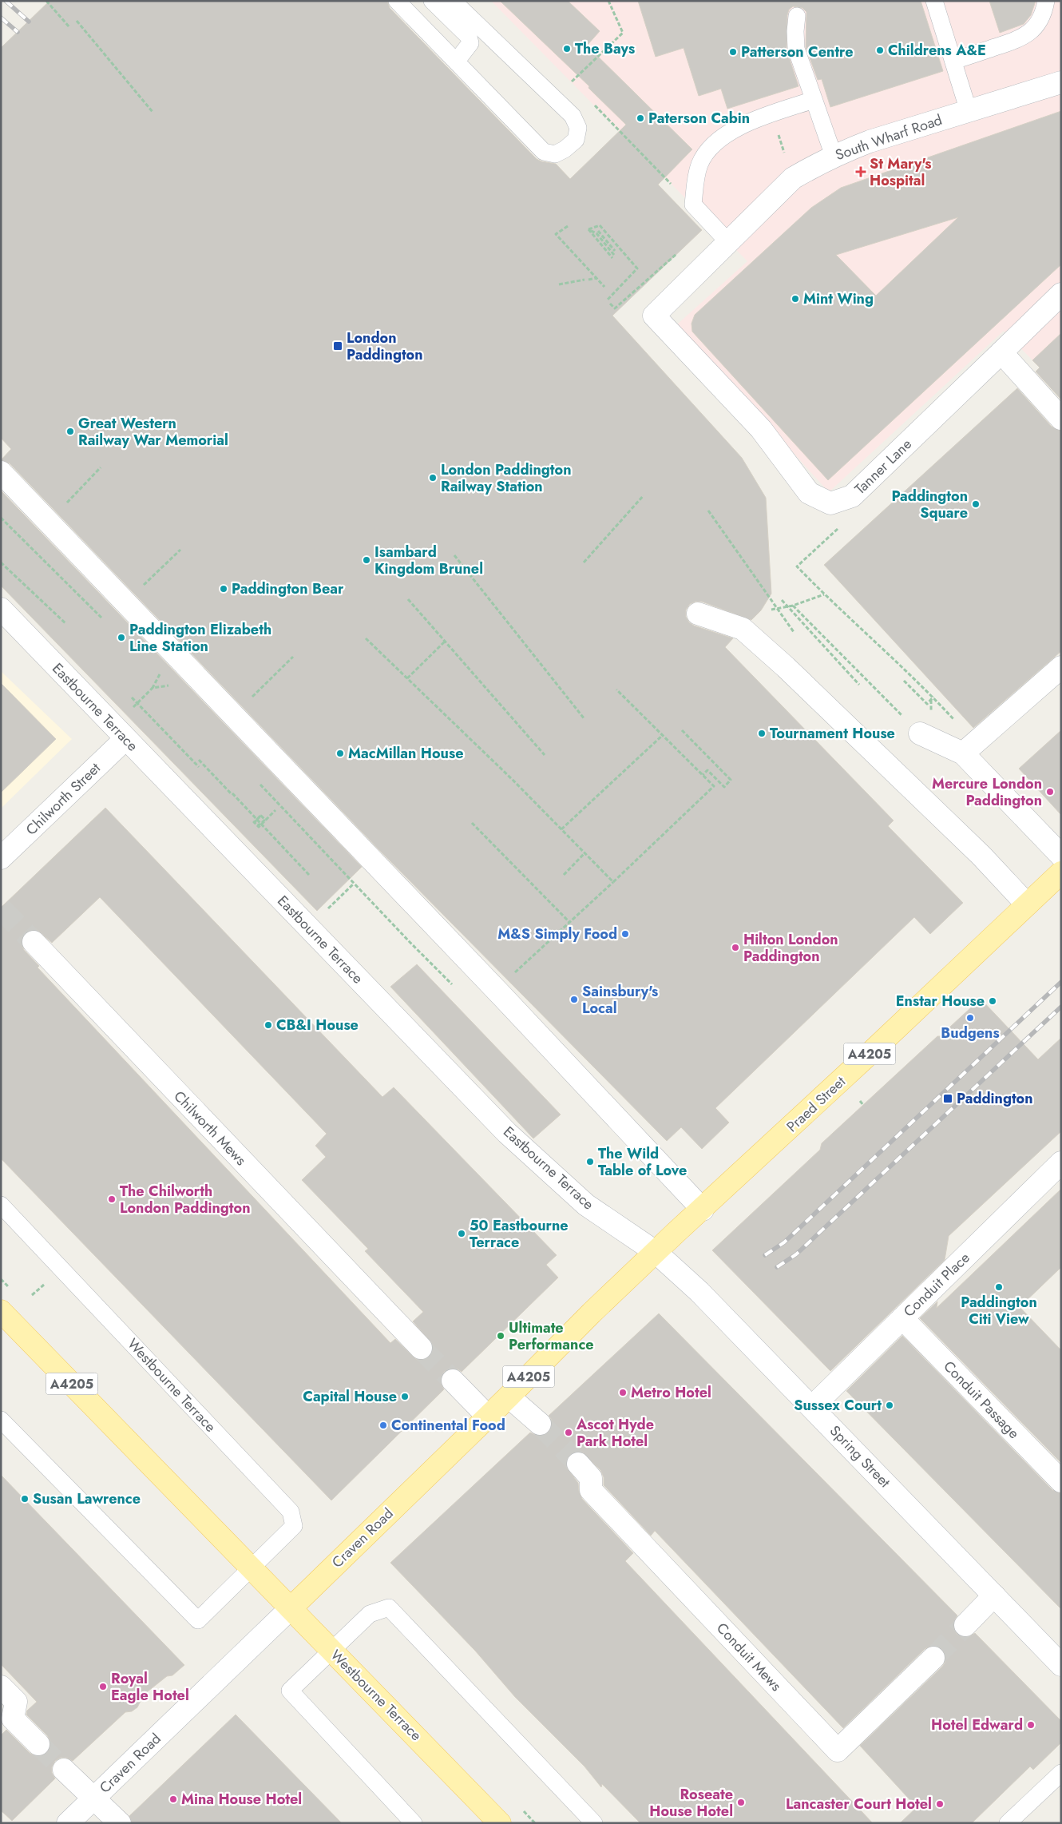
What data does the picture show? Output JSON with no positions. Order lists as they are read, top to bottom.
{
  "streets": {
    "main road": [
      "A4205",
      "Praed Street",
      "Westbourne Terrace",
      "Craven Road"
    ],
    "street": [
      "South Wharf Road",
      "Tanner Lane",
      "Eastbourne Terrace",
      "Chilworth Street",
      "Chilworth Mews",
      "Conduit Place",
      "Conduit Passage",
      "Spring Street",
      "Conduit Mews"
    ]
  },
  "crossings": [
    ["South Wharf Road", "Tanner Lane"],
    ["Eastbourne Terrace", "Chilworth Street"],
    ["Eastbourne Terrace", "Praed Street"],
    ["Eastbourne Terrace", "Spring Street"],
    ["Eastbourne Terrace", "Craven Road"],
    ["Praed Street", "Spring Street"],
    ["Praed Street", "Craven Road"],
    ["Conduit Place", "Conduit Passage"],
    ["Conduit Place", "Spring Street"],
    ["Westbourne Terrace", "Craven Road"],
    ["Spring Street", "Craven Road"]
  ],
  "places": {
    "other": [
      "The Bays",
      "Childrens A&E",
      "Patterson Centre",
      "Paterson Cabin",
      "Mint Wing",
      "Great Western Railway War Memorial",
      "London Paddington Railway Station",
      "Paddington Square",
      "Isambard Kingdom Brunel",
      "Paddington Bear",
      "Paddington Elizabeth Line Station",
      "Tournament House",
      "MacMillan House",
      "Mercure London Paddington",
      "M&S Simply Food",
      "Hilton London Paddington",
      "Sainsbury's Local",
      "Enstar House",
      "Budgens",
      "CB&I House",
      "The Wild Table of Love",
      "The Chilworth London Paddington",
      "50 Eastbourne Terrace",
      "Paddington Citi View",
      "Ultimate Performance",
      "Metro Hotel",
      "Capital House",
      "Sussex Court",
      "Continental Food",
      "Ascot Hyde Park Hotel",
      "Susan Lawrence",
      "Royal Eagle Hotel",
      "Hotel Edward",
      "Mina House Hotel",
      "Roseate House Hotel",
      "Lancaster Court Hotel"
    ],
    "health": ["St Mary's Hospital"],
    "transit": ["London Paddington", "Paddington"]
  }
}
